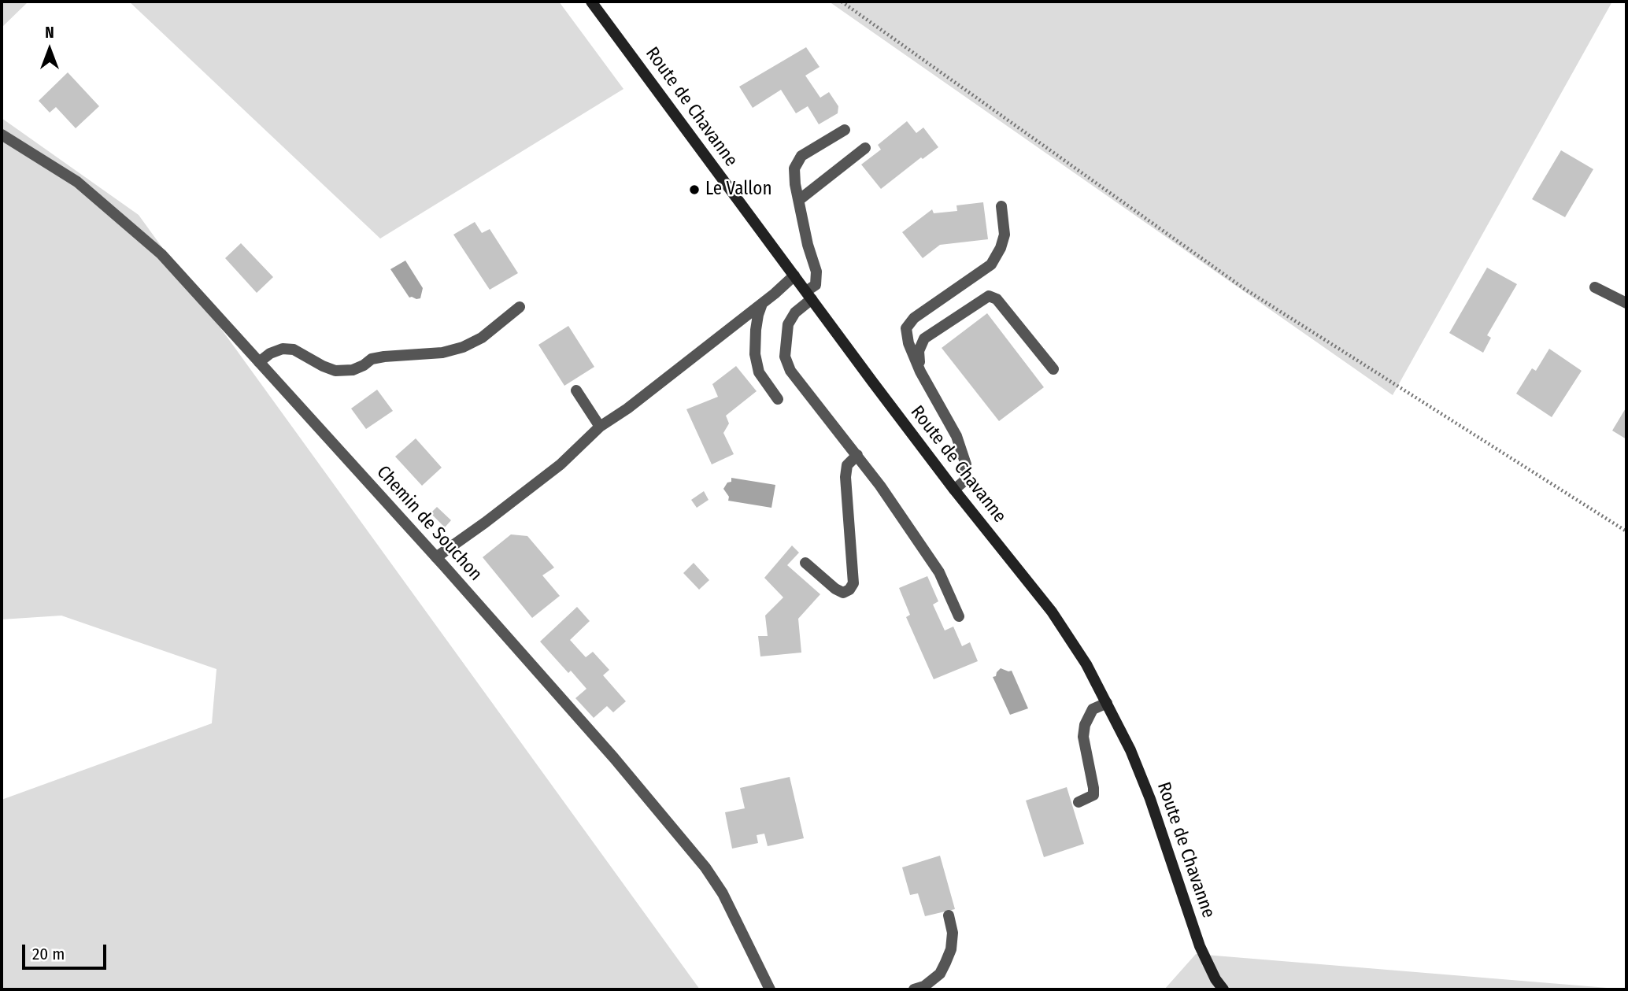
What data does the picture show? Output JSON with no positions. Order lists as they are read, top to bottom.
{
  "streets": {
    "main road": ["Route de Chavanne"],
    "street": ["Chemin de Souchon"]
  },
  "places": ["Le Vallon"],
  "scale_bar": "20 m",
  "north": "top"
}
